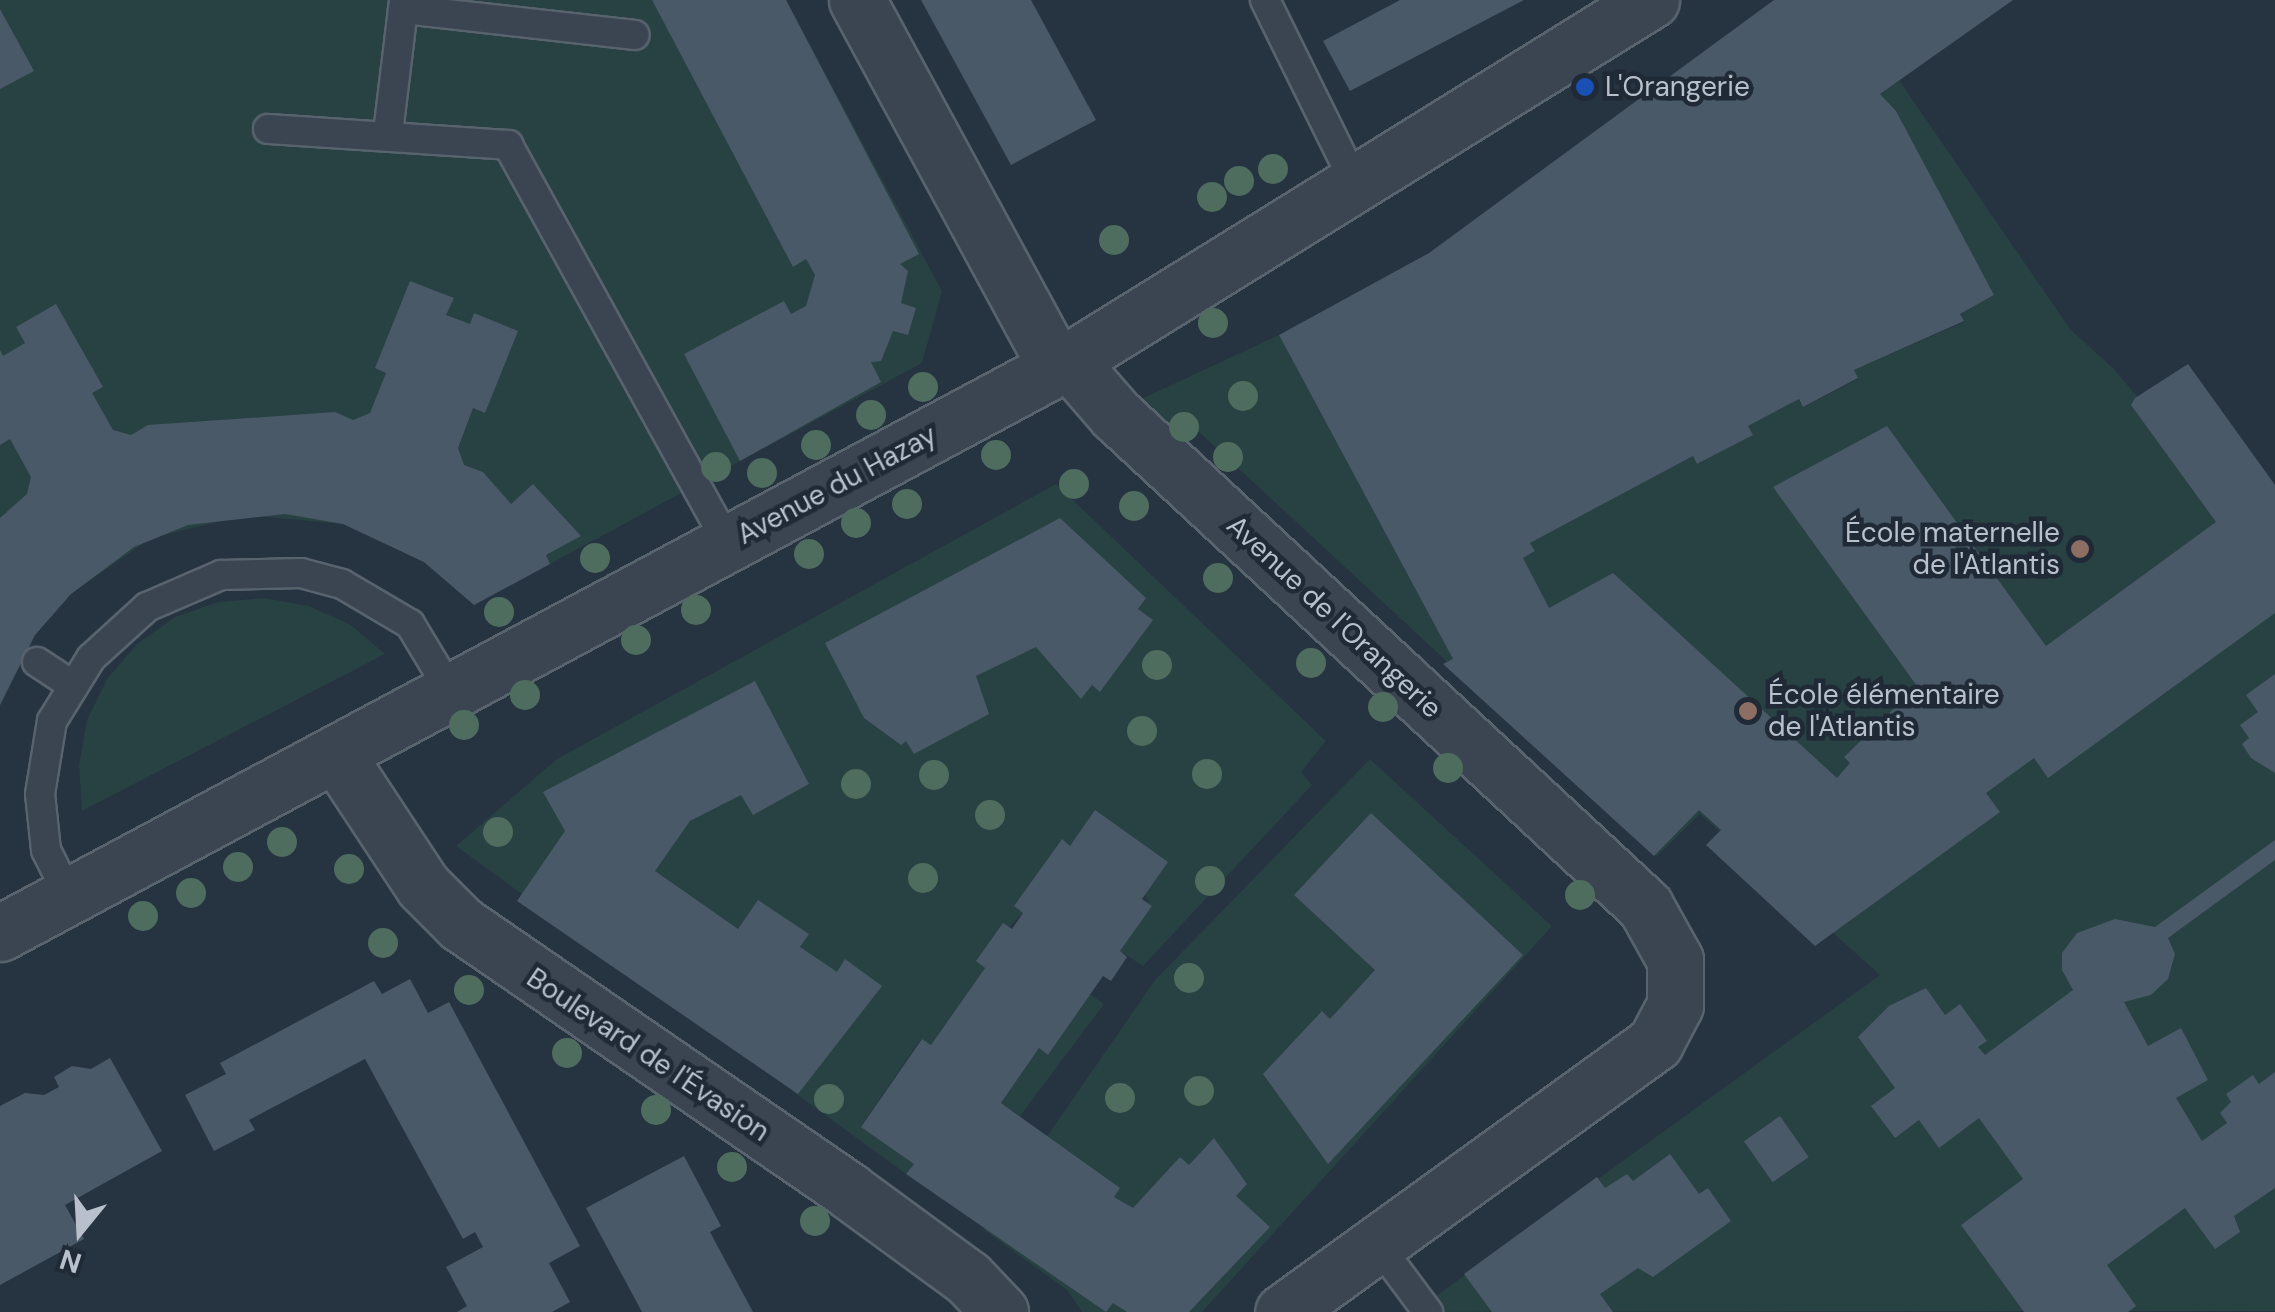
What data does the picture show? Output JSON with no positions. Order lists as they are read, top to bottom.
{
  "streets": {
    "street": ["Avenue du Hazay", "Avenue de l'Orangerie", "Boulevard de l'Évasion"]
  },
  "crossings": [
    ["Avenue du Hazay", "Avenue de l'Orangerie"],
    ["Avenue du Hazay", "Boulevard de l'Évasion"]
  ],
  "places": ["L'Orangerie", "École maternelle de l'Atlantis", "École élémentaire de l'Atlantis"],
  "north": "bottom"
}
